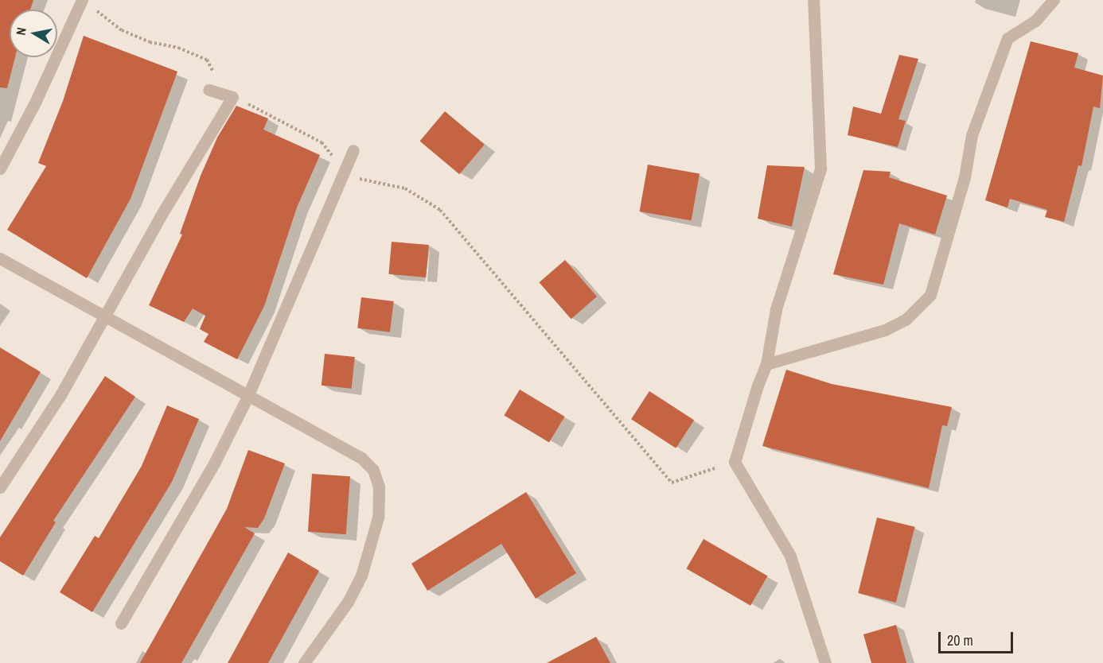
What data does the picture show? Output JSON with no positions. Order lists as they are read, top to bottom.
{
  "scale_bar": "20 m",
  "north": "left"
}
